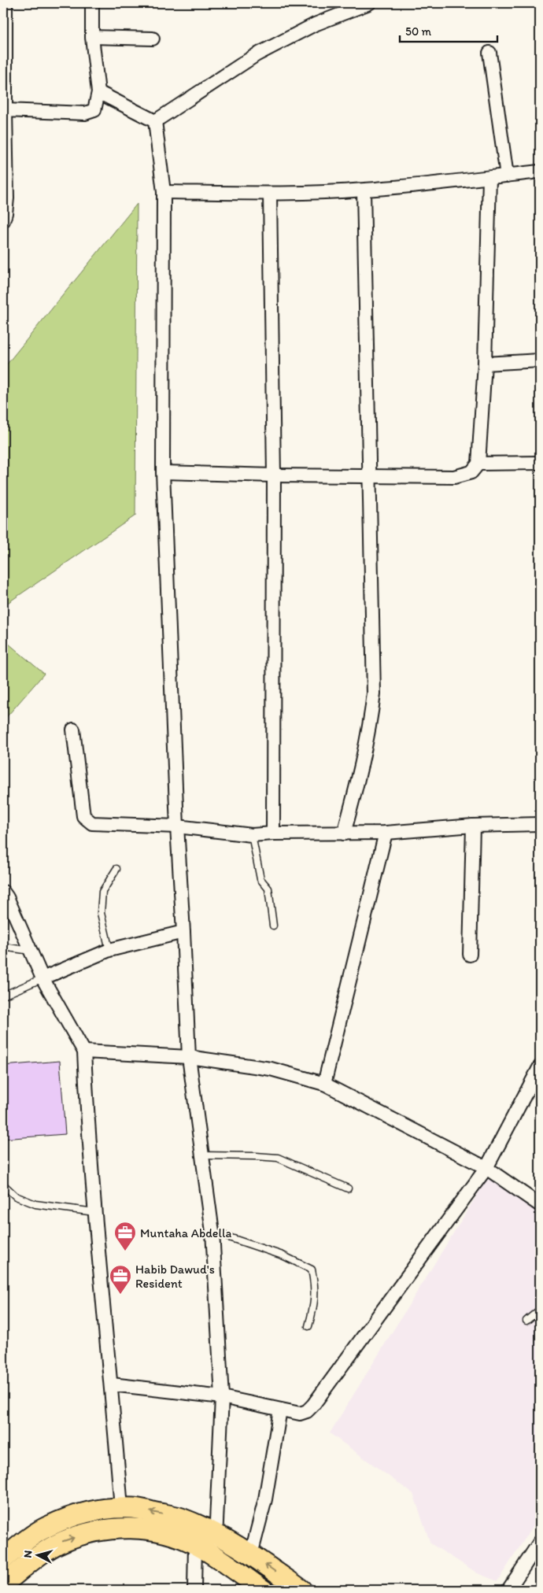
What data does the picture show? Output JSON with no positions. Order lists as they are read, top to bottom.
{
  "places": {
    "office": ["Muntaha Abdella", "Habib Dawud's Resident"]
  },
  "scale_bar": "50 m",
  "north": "left"
}
